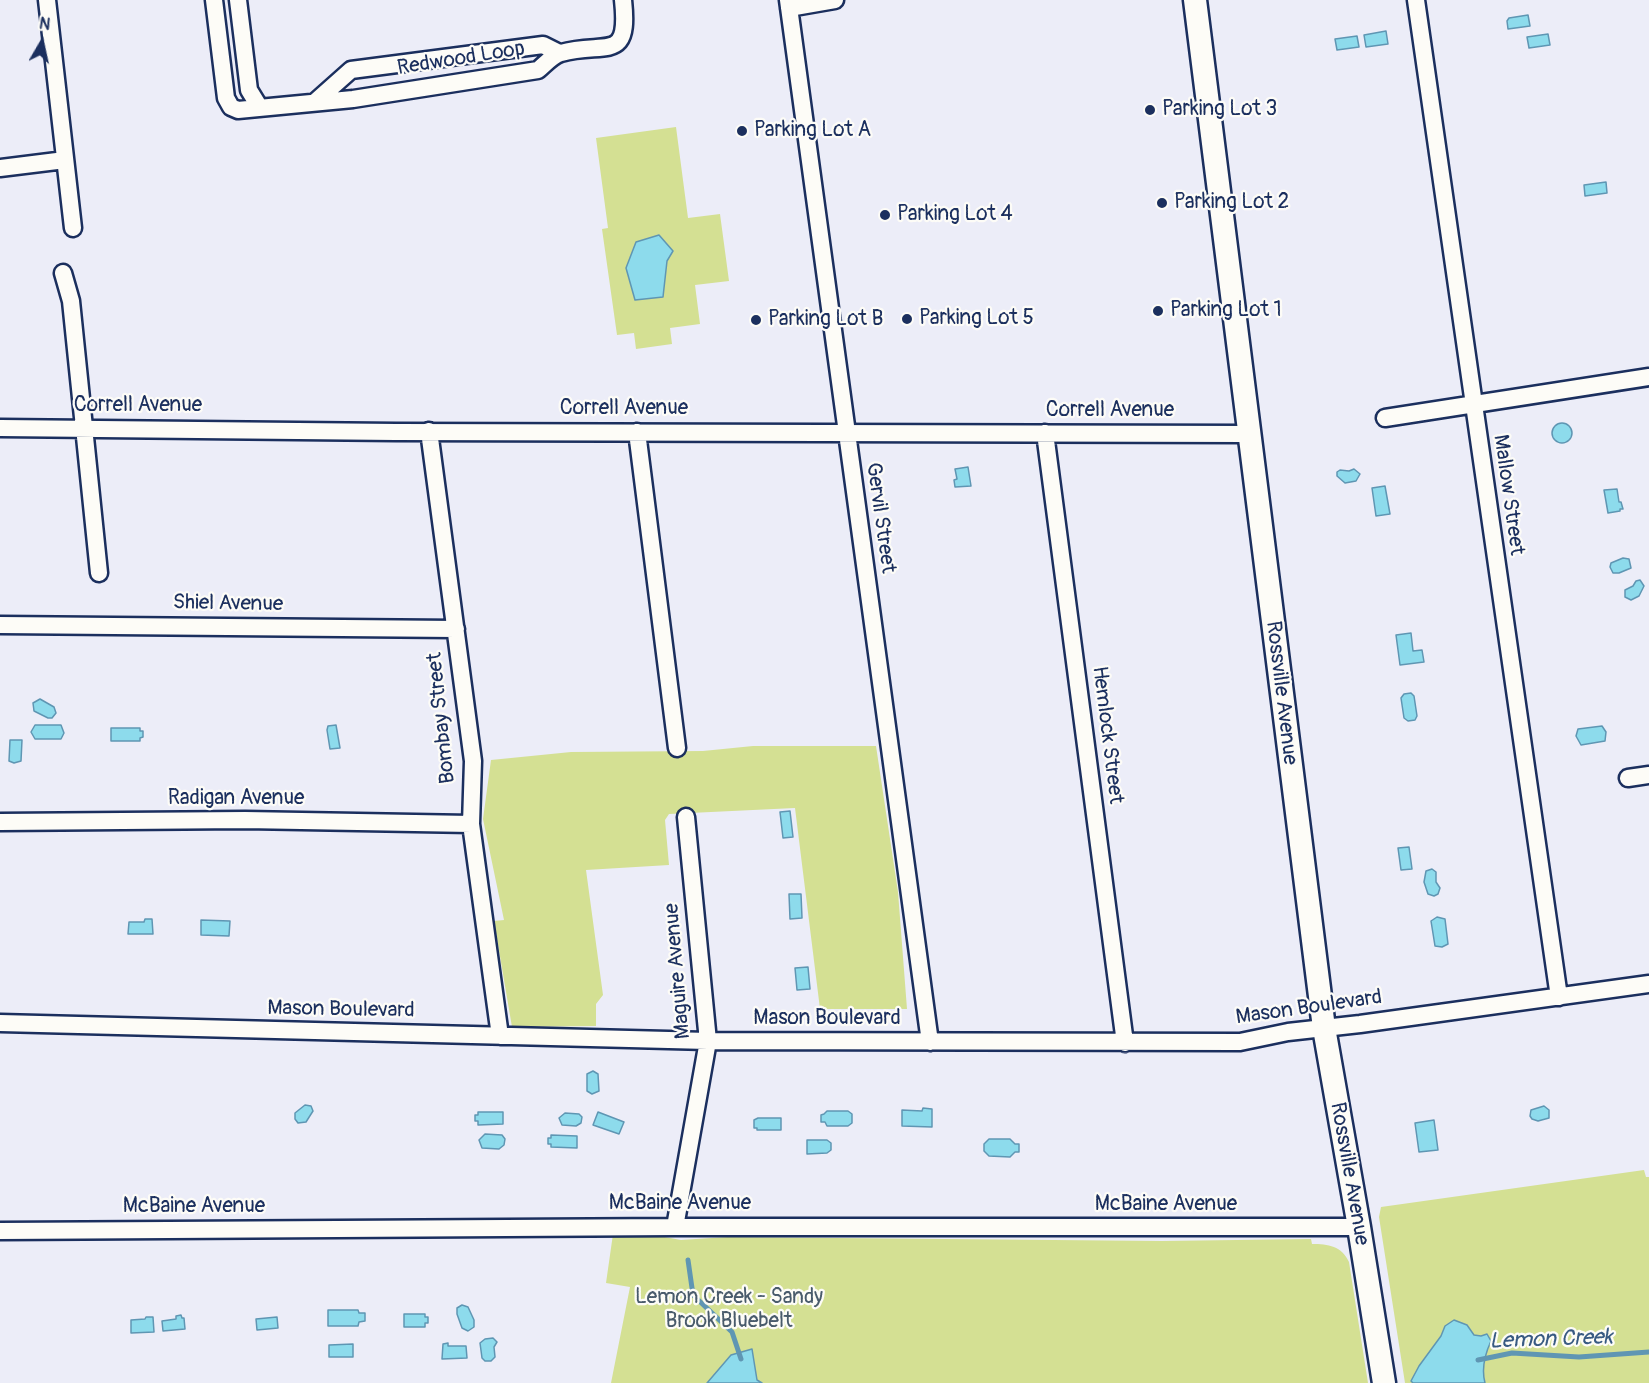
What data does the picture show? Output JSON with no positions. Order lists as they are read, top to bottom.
{
  "streets": {
    "street": [
      "Redwood Loop",
      "Correll Avenue",
      "Mallow Street",
      "Gervil Street",
      "Shiel Avenue",
      "Rossville Avenue",
      "Bombay Street",
      "Hemlock Street",
      "Radigan Avenue",
      "Maguire Avenue",
      "Mason Boulevard",
      "McBaine Avenue"
    ]
  },
  "crossings": [
    ["Correll Avenue", "Gervil Street"],
    ["Correll Avenue", "Rossville Avenue"],
    ["Correll Avenue", "Bombay Street"],
    ["Correll Avenue", "Hemlock Street"],
    ["Mallow Street", "Mason Boulevard"],
    ["Gervil Street", "Mason Boulevard"],
    ["Shiel Avenue", "Bombay Street"],
    ["Rossville Avenue", "Mason Boulevard"],
    ["Rossville Avenue", "McBaine Avenue"],
    ["Bombay Street", "Radigan Avenue"],
    ["Bombay Street", "Mason Boulevard"],
    ["Hemlock Street", "Mason Boulevard"],
    ["Maguire Avenue", "Mason Boulevard"],
    ["Maguire Avenue", "McBaine Avenue"]
  ],
  "water": ["Lemon Creek"],
  "parks": ["Lemon Creek - Sandy Brook Bluebelt"],
  "places": [
    "Parking Lot 3",
    "Parking Lot A",
    "Parking Lot 2",
    "Parking Lot 4",
    "Parking Lot 1",
    "Parking Lot 5",
    "Parking Lot B"
  ],
  "north": "top"
}
